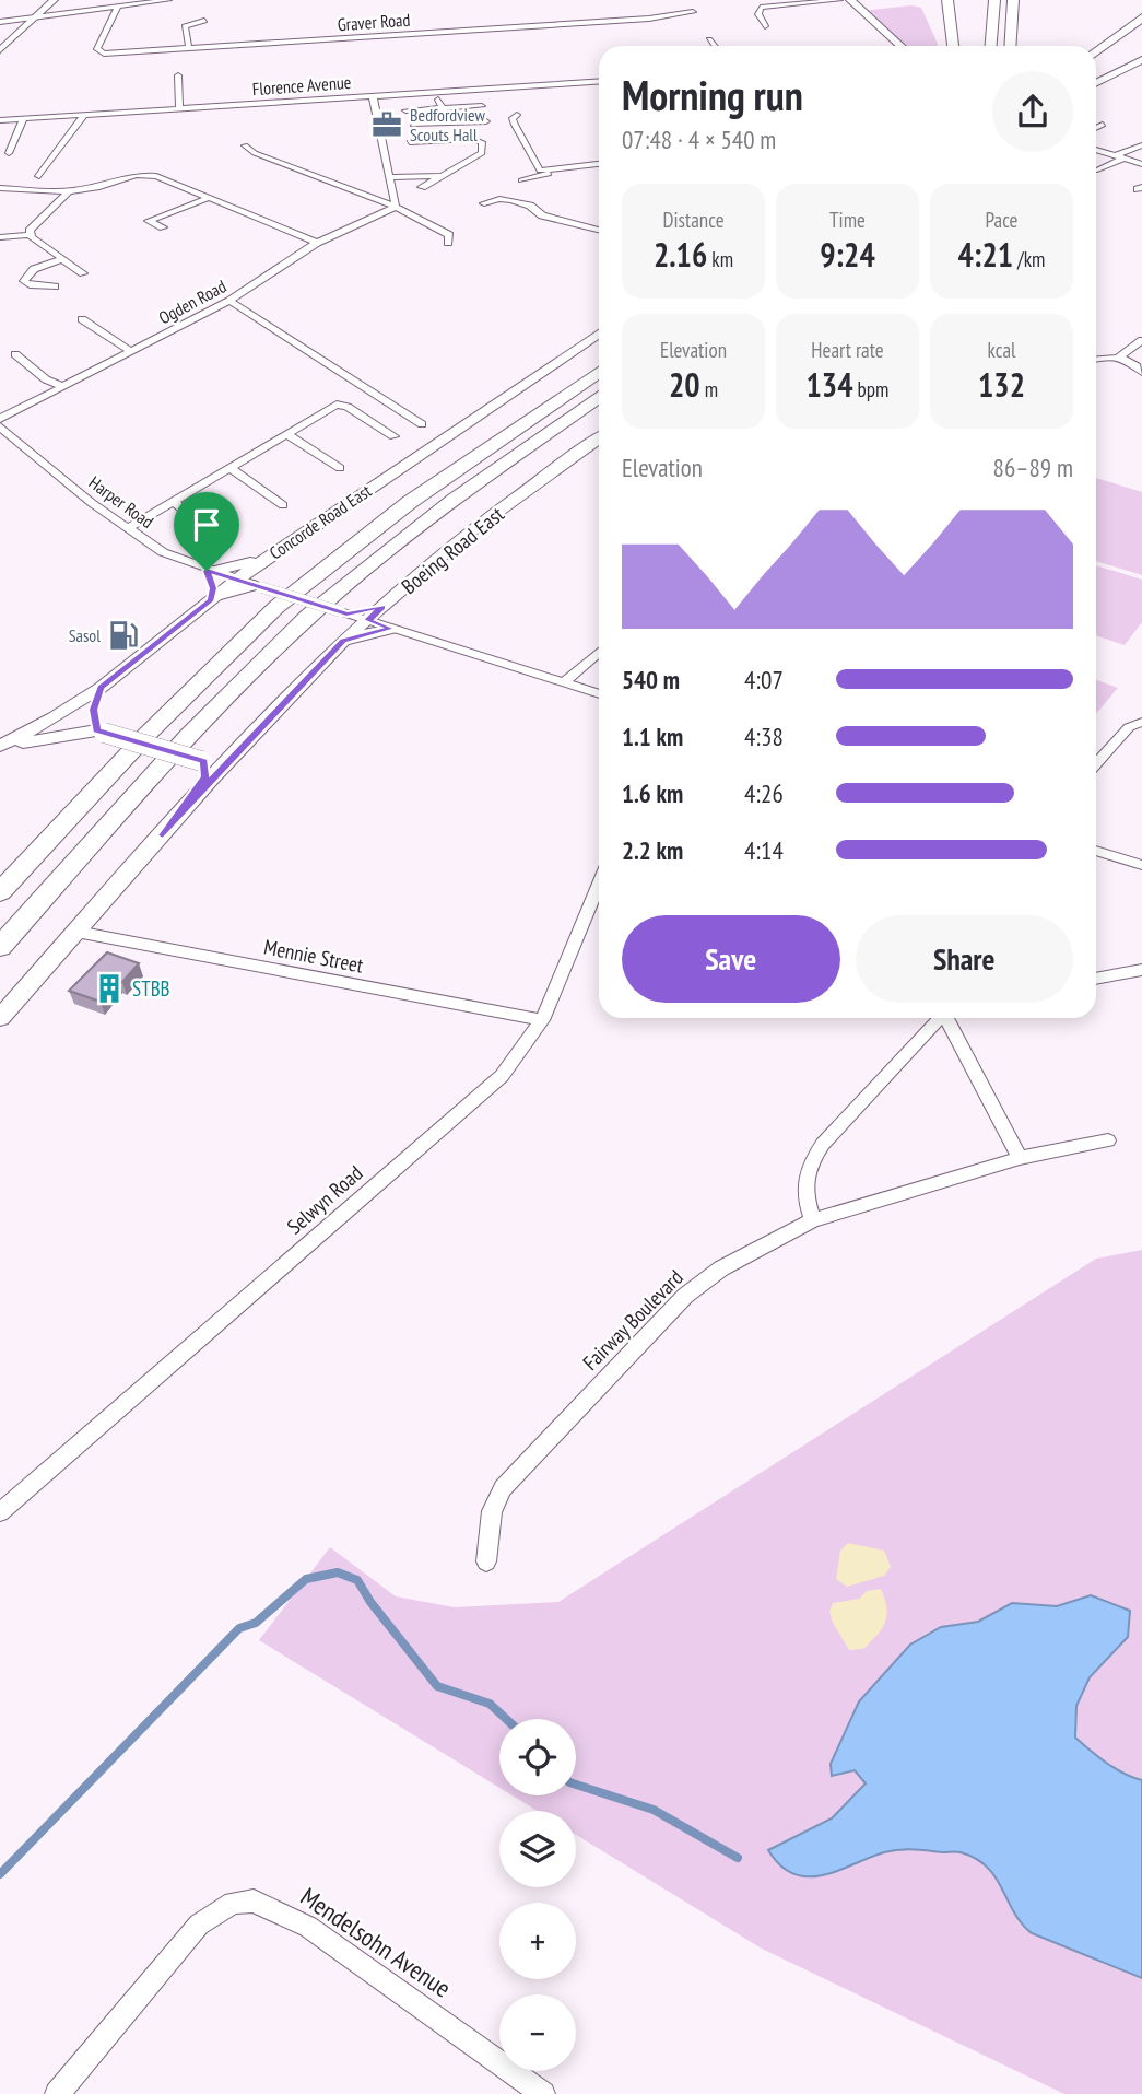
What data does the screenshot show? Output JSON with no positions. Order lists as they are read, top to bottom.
{
  "streets": {
    "main road": ["Concorde Road East", "Boeing Road East"],
    "street": [
      "Graver Road",
      "Florence Avenue",
      "Ogden Road",
      "Harper Road",
      "Mennie Street",
      "Selwyn Road",
      "Fairway Boulevard",
      "Mendelsohn Avenue"
    ]
  },
  "crossings": [
    ["Harper Road", "Concorde Road East"],
    ["Harper Road", "Boeing Road East"],
    ["Boeing Road East", "Mennie Street"],
    ["Mennie Street", "Selwyn Road"]
  ],
  "places": {
    "office": ["Bedfordview Scouts Hall"],
    "fuel station": ["Sasol"],
    "building": ["STBB"]
  },
  "page": {
    "heading": ["Morning run", "07:48 · 4 × 540 m"],
    "stats": [
      ["Distance", "2.16 km"],
      ["Time", "9:24"],
      ["Pace", "4:21 /km"],
      ["Elevation", "20 m"],
      ["Heart rate", "134 bpm"],
      ["kcal", "132"]
    ],
    "chart": ["Elevation", "86–89 m"],
    "list": [
      {
        "name": "540 m",
        "note": "4:07"
      },
      {
        "name": "1.1 km",
        "note": "4:38"
      },
      {
        "name": "1.6 km",
        "note": "4:26"
      },
      {
        "name": "2.2 km",
        "note": "4:14"
      }
    ],
    "buttons": ["Save", "Share"],
    "map_buttons": ["+", "−"]
  }
}
